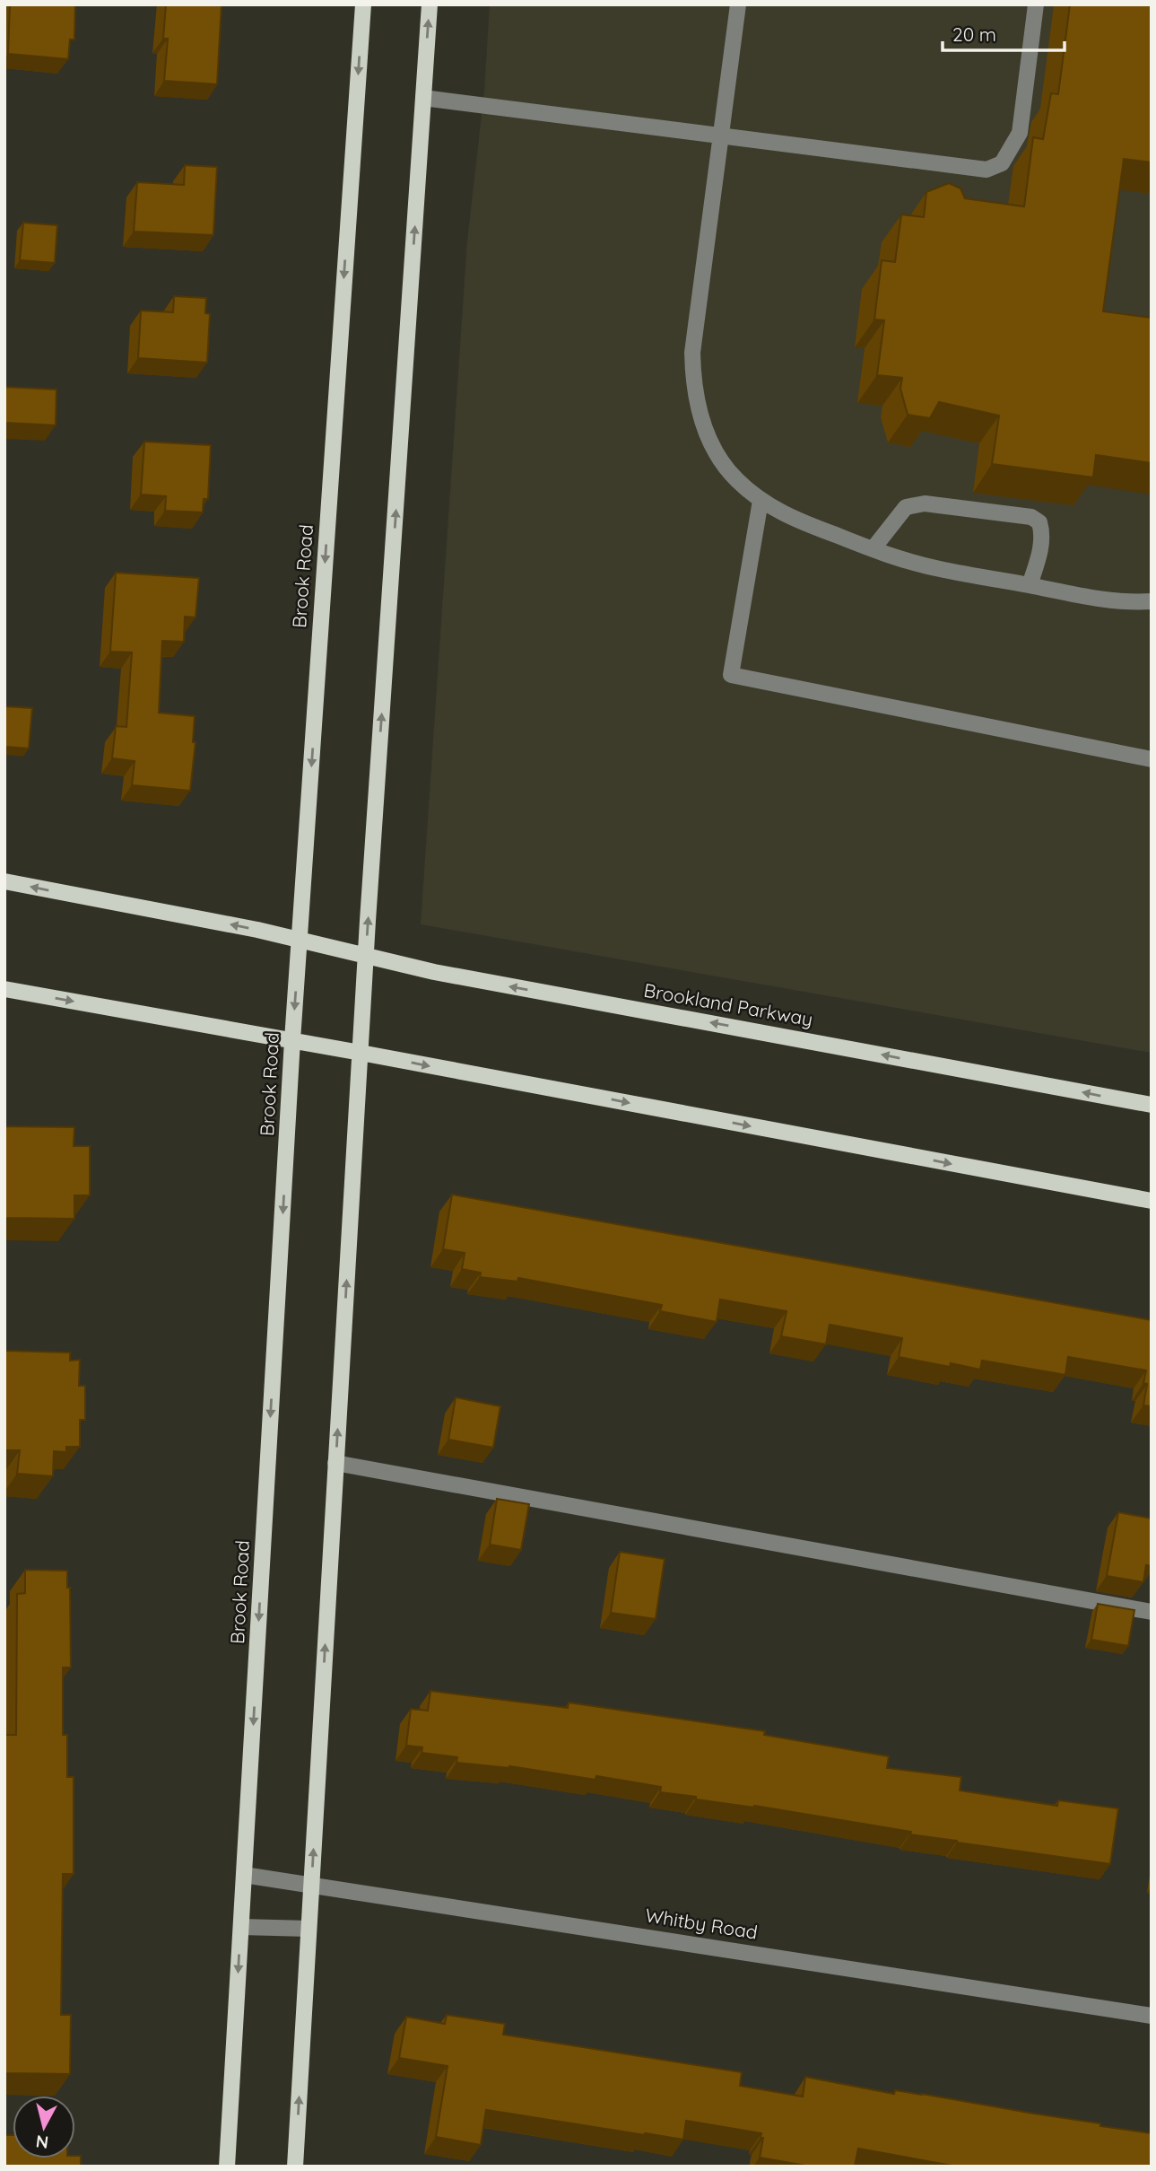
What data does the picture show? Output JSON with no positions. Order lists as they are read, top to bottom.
{
  "streets": {
    "main road": ["Brook Road", "Brookland Parkway"],
    "street": ["Whitby Road"]
  },
  "crossings": [
    ["Brook Road", "Brookland Parkway"],
    ["Brook Road", "Whitby Road"]
  ],
  "scale_bar": "20 m",
  "north": "bottom"
}
